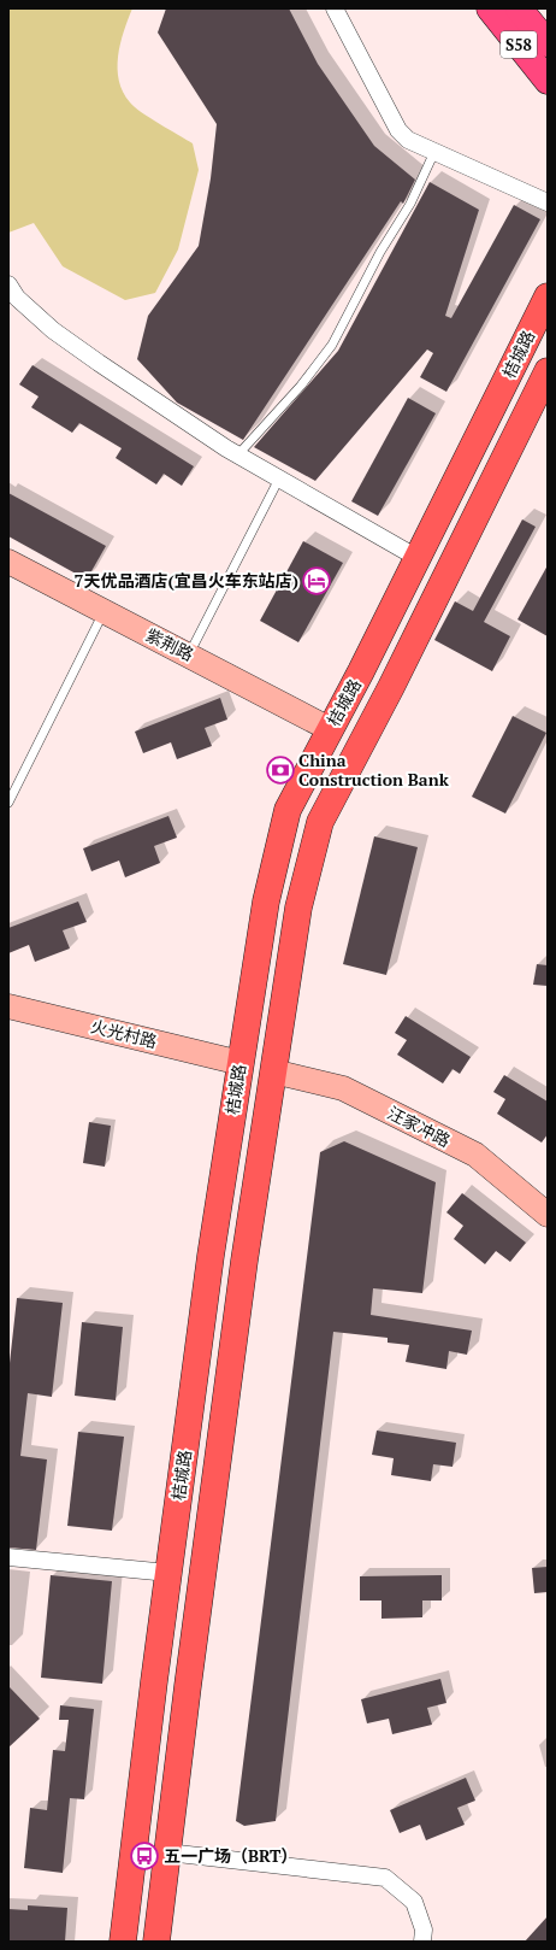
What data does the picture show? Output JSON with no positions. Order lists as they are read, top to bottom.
{
  "streets": {
    "highway": ["S58"],
    "main road": ["桔城路"],
    "street": ["紫荆路", "火光村路", "汪家冲路"]
  },
  "crossings": [
    ["桔城路", "紫荆路"],
    ["桔城路", "火光村路"],
    ["桔城路", "汪家冲路"]
  ],
  "places": {
    "hotel": ["7天优品酒店(宜昌火车东站店)"],
    "bank": ["China Construction Bank"],
    "bus stop": ["五一广场（BRT）"]
  }
}
